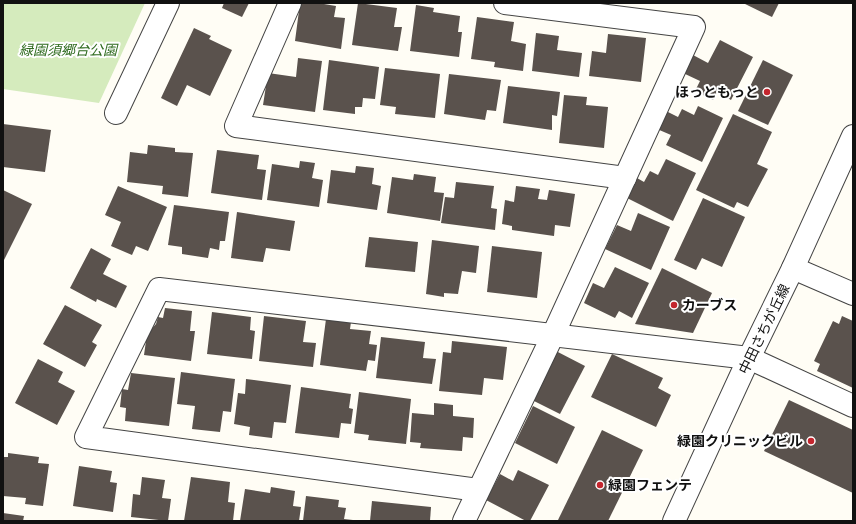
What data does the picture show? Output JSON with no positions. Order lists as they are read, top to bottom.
{
  "streets": {
    "street": ["中田さちが丘線"]
  },
  "parks": ["緑園須郷台公園"],
  "places": [
    "ほっともっと",
    "カーブス",
    "緑園クリニックビル",
    "緑園フェンテ"
  ]
}
